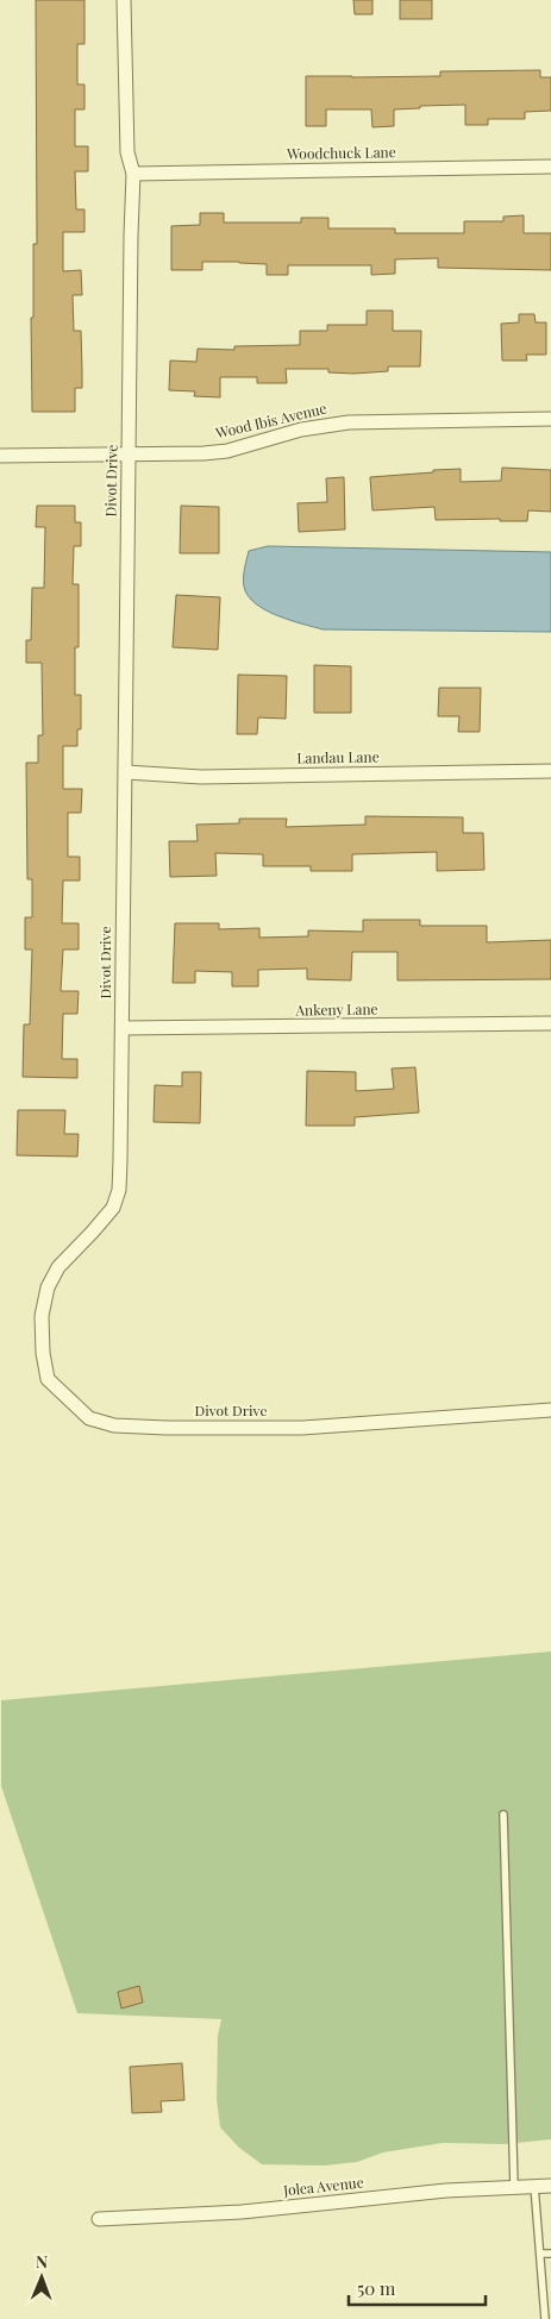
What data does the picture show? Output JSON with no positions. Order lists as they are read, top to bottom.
{
  "streets": {
    "street": [
      "Woodchuck Lane",
      "Wood Ibis Avenue",
      "Divot Drive",
      "Landau Lane",
      "Ankeny Lane",
      "Jolea Avenue"
    ]
  },
  "crossings": [
    ["Woodchuck Lane", "Divot Drive"],
    ["Wood Ibis Avenue", "Divot Drive"],
    ["Divot Drive", "Landau Lane"],
    ["Divot Drive", "Ankeny Lane"]
  ],
  "scale_bar": "50 m",
  "north": "top"
}
